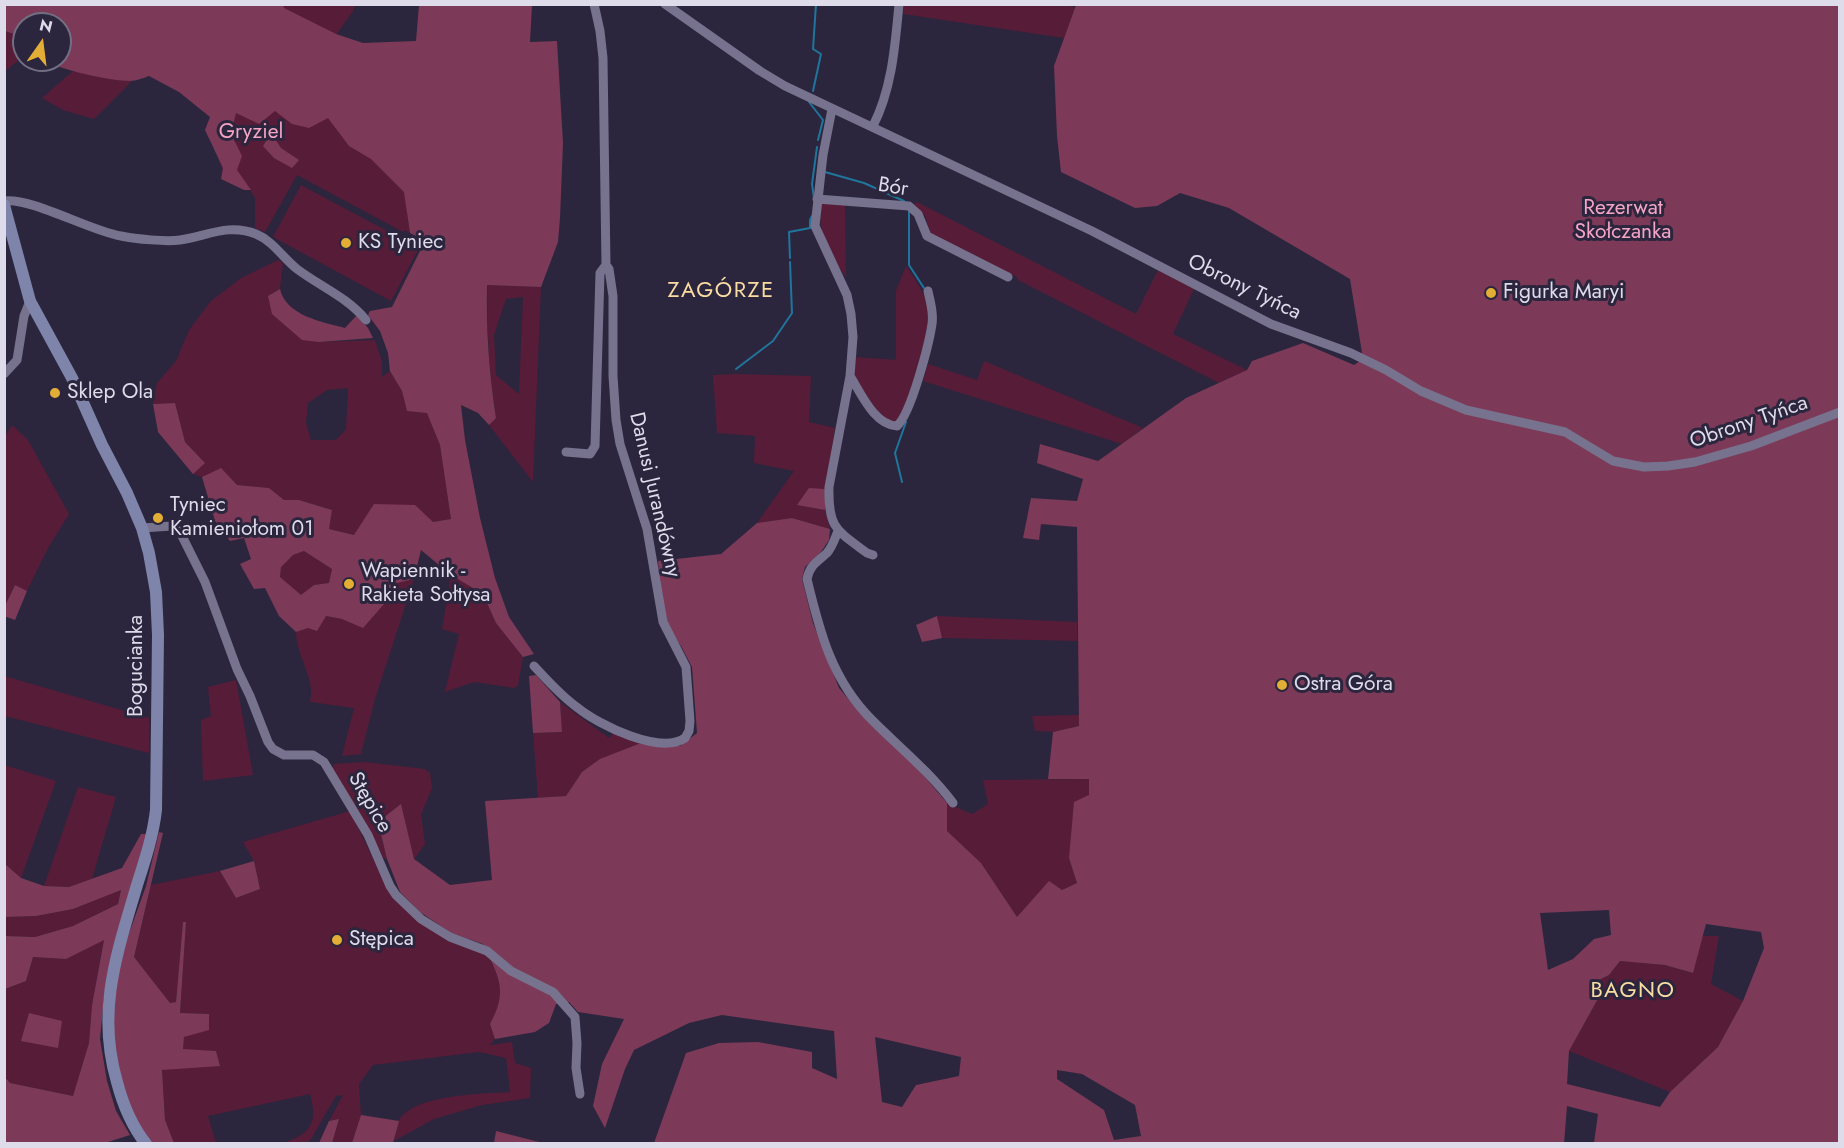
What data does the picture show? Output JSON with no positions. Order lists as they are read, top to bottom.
{
  "streets": {
    "street": [
      "Bór",
      "Obrony Tyńca",
      "Danusi Jurandówny",
      "Bogucianka",
      "Stępice"
    ]
  },
  "crossings": [
    ["Bogucianka", "Stępice"]
  ],
  "districts": ["ZAGÓRZE", "BAGNO"],
  "parks": ["Gryziel", "Rezerwat Skołczanka"],
  "places": [
    "KS Tyniec",
    "Figurka Maryi",
    "Sklep Ola",
    "Tyniec Kamieniołom 01",
    "Wapiennik - Rakieta Sołtysa",
    "Ostra Góra",
    "Stępica"
  ],
  "north": "top"
}
